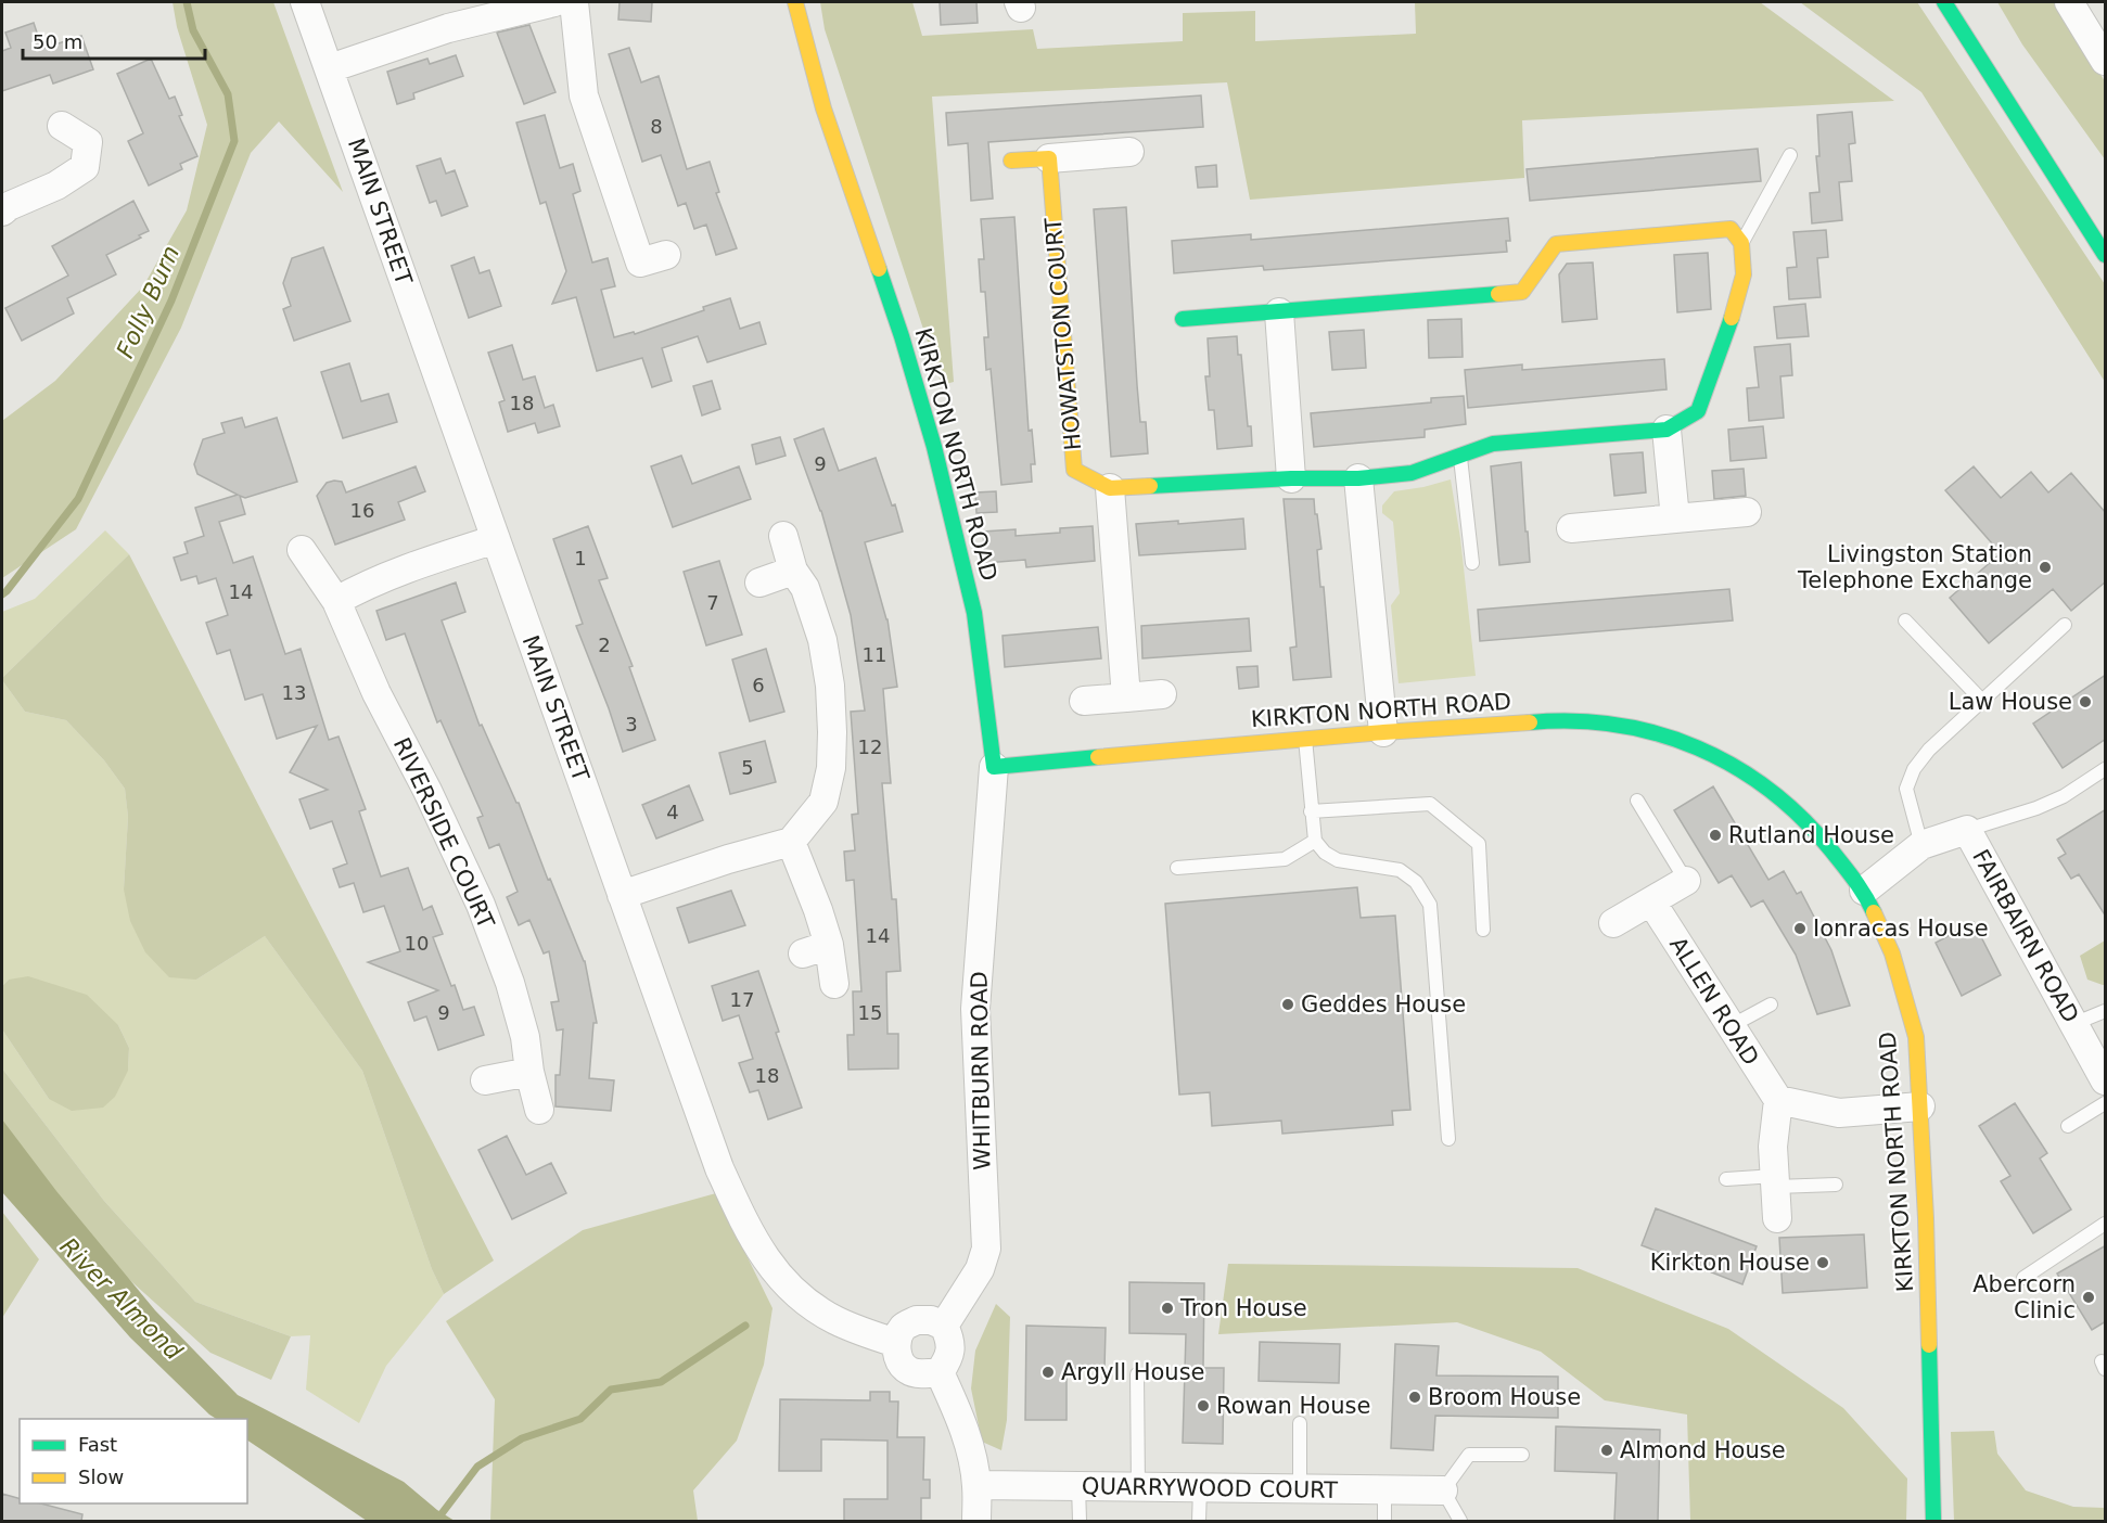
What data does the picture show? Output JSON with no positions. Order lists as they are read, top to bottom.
{
  "streets": {
    "main road": ["HOWATSTON COURT", "KIRKTON NORTH ROAD"],
    "street": [
      "MAIN STREET",
      "RIVERSIDE COURT",
      "FAIRBAIRN ROAD",
      "ALLEN ROAD",
      "WHITBURN ROAD",
      "QUARRYWOOD COURT"
    ]
  },
  "crossings": [
    ["MAIN STREET", "WHITBURN ROAD"],
    ["KIRKTON NORTH ROAD", "FAIRBAIRN ROAD"],
    ["KIRKTON NORTH ROAD", "WHITBURN ROAD"]
  ],
  "water": ["Folly Burn", "River Almond"],
  "places": [
    "Livingston Station Telephone Exchange",
    "Law House",
    "Rutland House",
    "Ionracas House",
    "Geddes House",
    "Kirkton House",
    "Abercorn Clinic",
    "Tron House",
    "Argyll House",
    "Broom House",
    "Rowan House",
    "Almond House"
  ],
  "house_numbers": [
    "8",
    "18",
    "9",
    "16",
    "1",
    "14",
    "7",
    "2",
    "11",
    "6",
    "13",
    "3",
    "12",
    "5",
    "4",
    "14",
    "10",
    "17",
    "9",
    "15",
    "18"
  ],
  "legend": ["Fast", "Slow"],
  "scale_bar": "50 m"
}
